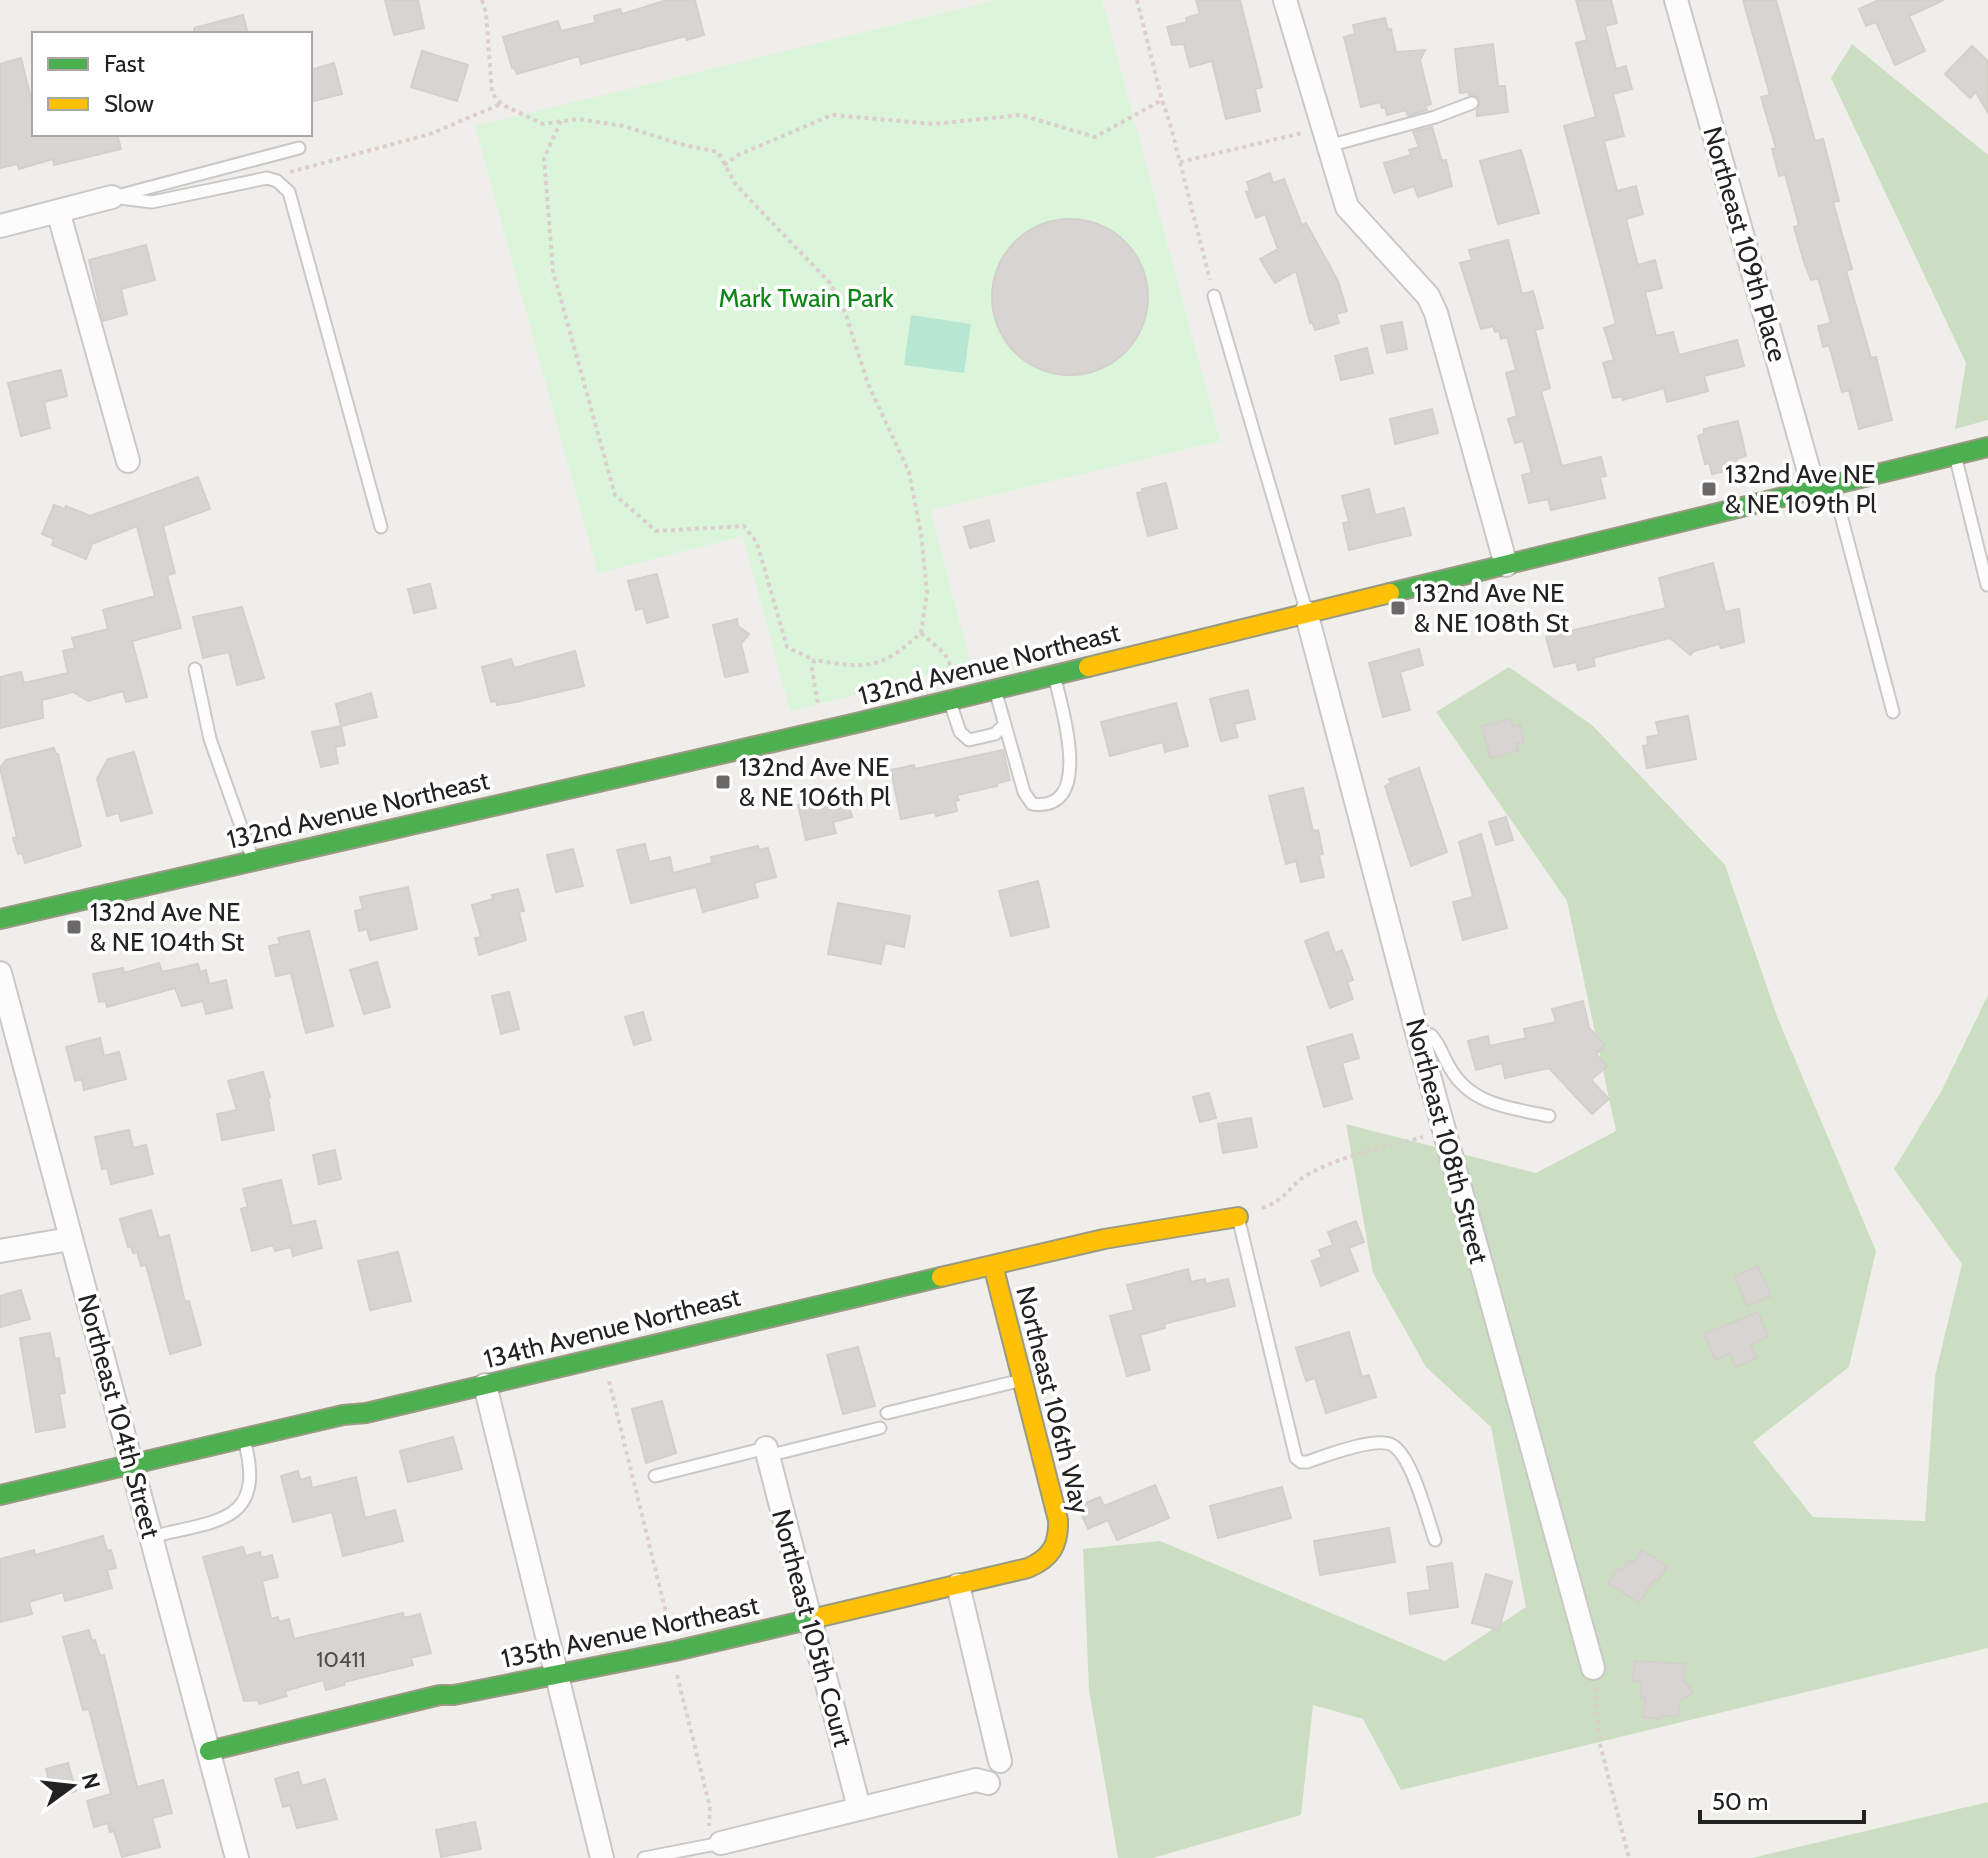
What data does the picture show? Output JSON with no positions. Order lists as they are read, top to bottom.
{
  "streets": {
    "street": [
      "Northeast 109th Place",
      "132nd Avenue Northeast",
      "Northeast 108th Street",
      "134th Avenue Northeast",
      "Northeast 106th Way",
      "Northeast 104th Street",
      "Northeast 105th Court",
      "135th Avenue Northeast"
    ]
  },
  "crossings": [
    ["Northeast 109th Place", "132nd Avenue Northeast"],
    ["132nd Avenue Northeast", "Northeast 108th Street"],
    ["134th Avenue Northeast", "Northeast 106th Way"],
    ["134th Avenue Northeast", "Northeast 104th Street"],
    ["Northeast 106th Way", "135th Avenue Northeast"],
    ["Northeast 104th Street", "135th Avenue Northeast"],
    ["Northeast 105th Court", "135th Avenue Northeast"]
  ],
  "parks": ["Mark Twain Park"],
  "places": {
    "transit": [
      "132nd Ave NE & NE 109th Pl",
      "132nd Ave NE & NE 108th St",
      "132nd Ave NE & NE 106th Pl",
      "132nd Ave NE & NE 104th St"
    ]
  },
  "house_numbers": ["10411"],
  "legend": ["Fast", "Slow"],
  "scale_bar": "50 m",
  "north": "right"
}
